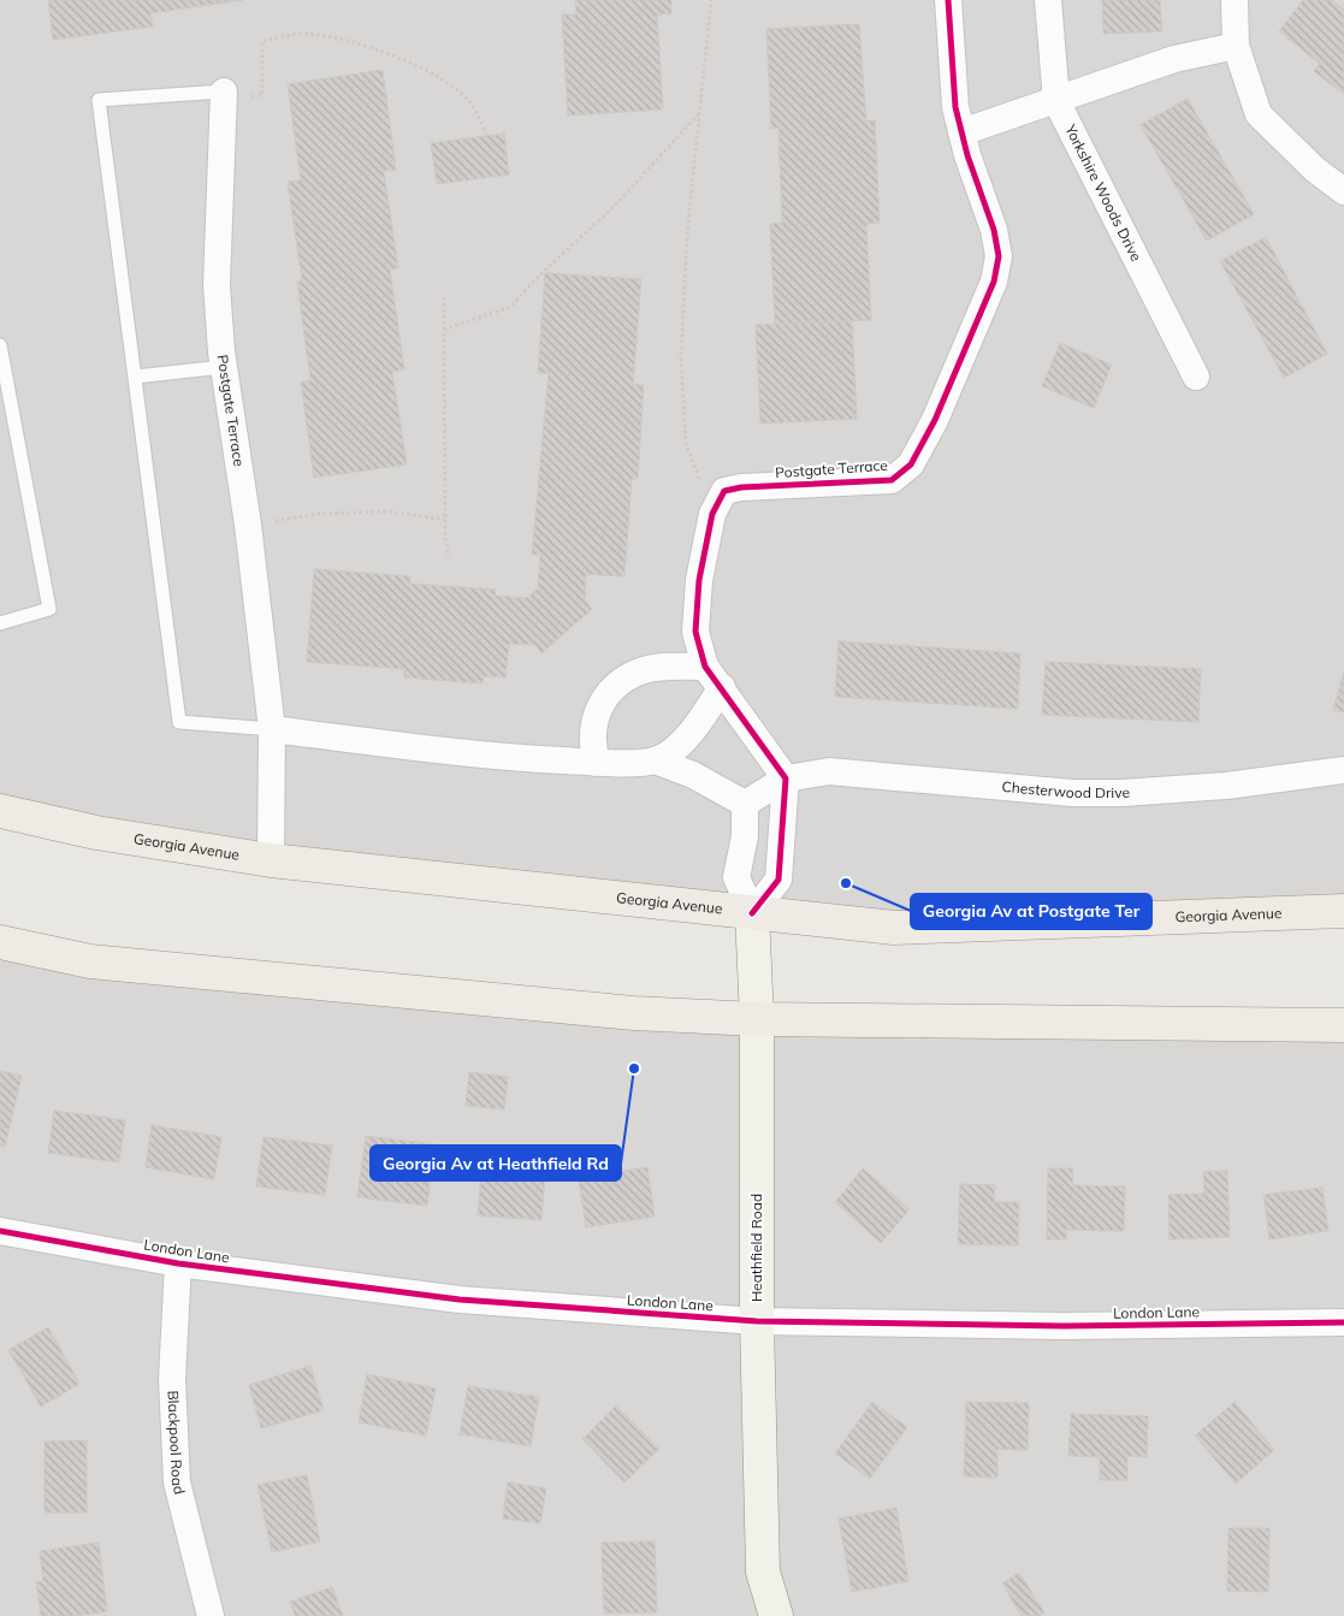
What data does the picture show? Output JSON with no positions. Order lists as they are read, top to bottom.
{
  "streets": {
    "main road": ["Georgia Avenue"],
    "street": [
      "Yorkshire Woods Drive",
      "Postgate Terrace",
      "Chesterwood Drive",
      "Heathfield Road",
      "London Lane",
      "Blackpool Road"
    ]
  },
  "crossings": [
    ["Postgate Terrace", "Chesterwood Drive"],
    ["Postgate Terrace", "Georgia Avenue"],
    ["Georgia Avenue", "Heathfield Road"],
    ["Heathfield Road", "London Lane"],
    ["London Lane", "Blackpool Road"]
  ],
  "places": ["Georgia Av at Postgate Ter", "Georgia Av at Heathfield Rd"]
}
